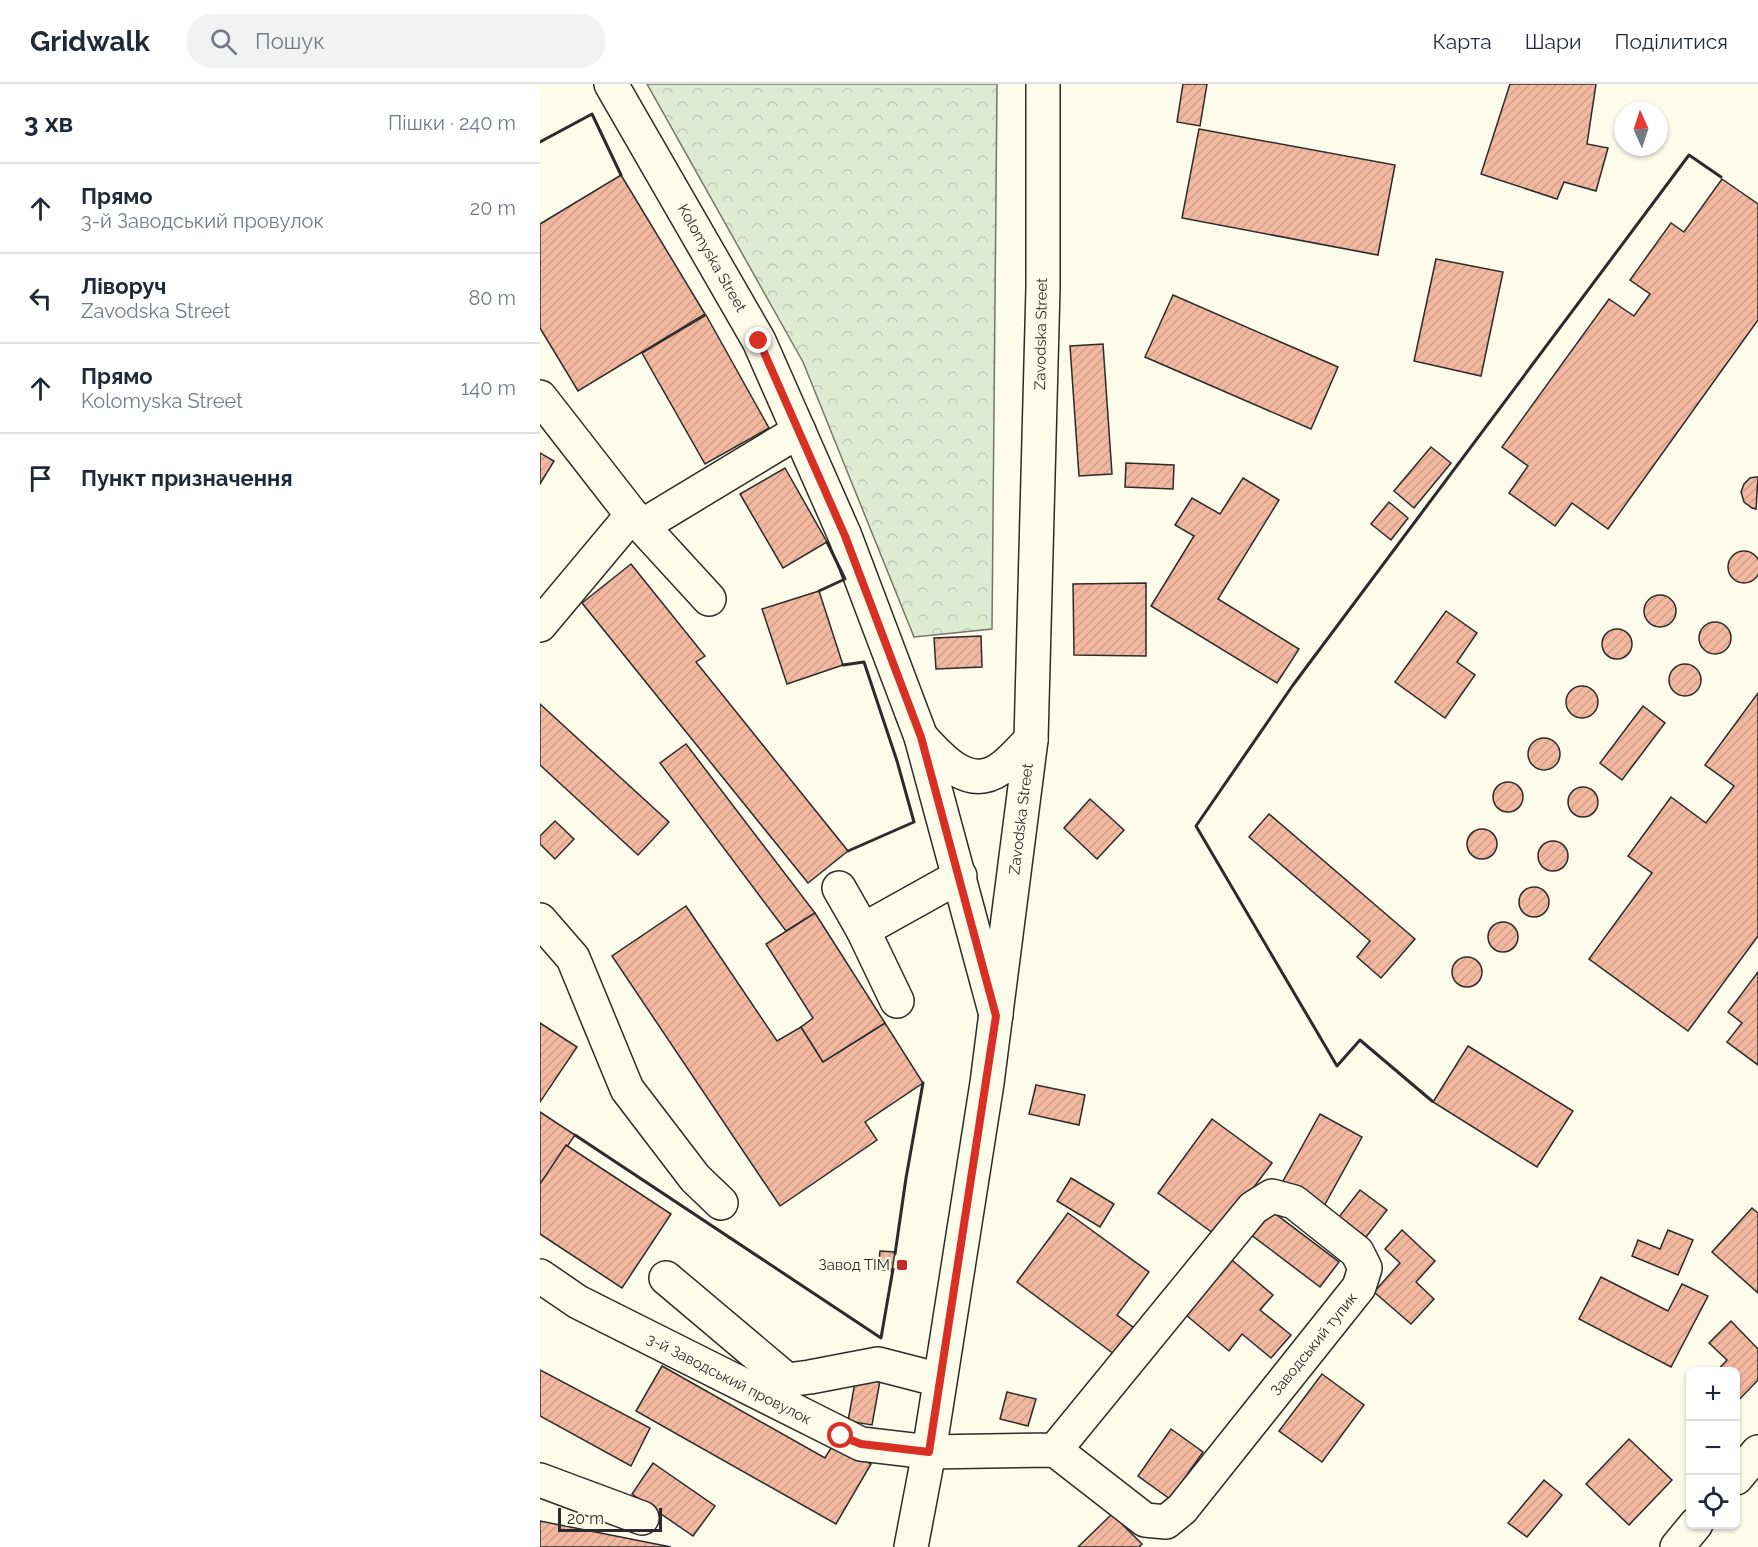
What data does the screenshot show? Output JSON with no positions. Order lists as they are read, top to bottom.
{
  "streets": {
    "main road": [
      "Kolomyska Street",
      "Zavodska Street",
      "Заводський тупик",
      "3-й Заводський провулок"
    ]
  },
  "crossings": [
    ["Kolomyska Street", "Zavodska Street"],
    ["Zavodska Street", "3-й Заводський провулок"]
  ],
  "places": {
    "transit": ["Завод ТІМ"]
  },
  "scale_bar": "20 m",
  "north": "top",
  "page": {
    "header": "Gridwalk",
    "search": "Пошук",
    "nav": ["Карта", "Шари", "Поділитися"],
    "heading": ["3 хв", "Пішки · 240 m"],
    "list": [
      ["Прямо", "3-й Заводський провулок", "20 m"],
      ["Ліворуч", "Zavodska Street", "80 m"],
      ["Прямо", "Kolomyska Street", "140 m"],
      "Пункт призначення"
    ],
    "map_buttons": ["+", "−"],
    "scale": "20 m"
  }
}
